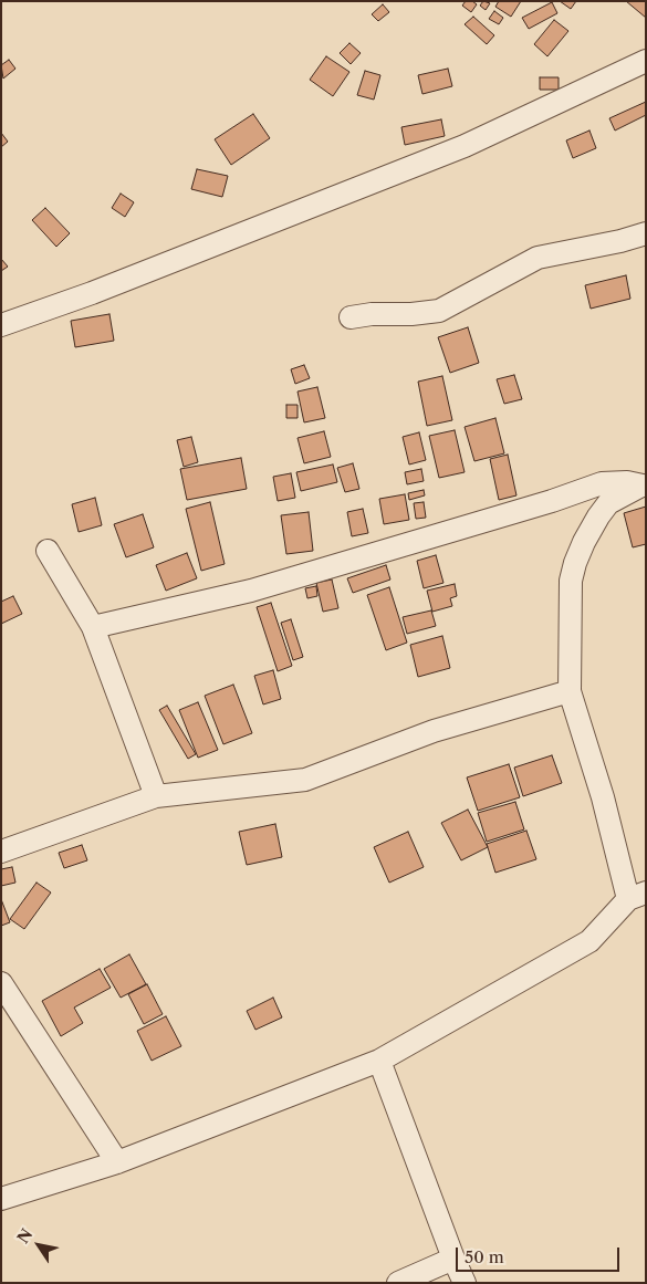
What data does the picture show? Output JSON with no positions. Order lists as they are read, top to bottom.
{
  "scale_bar": "50 m",
  "north": "top left"
}
